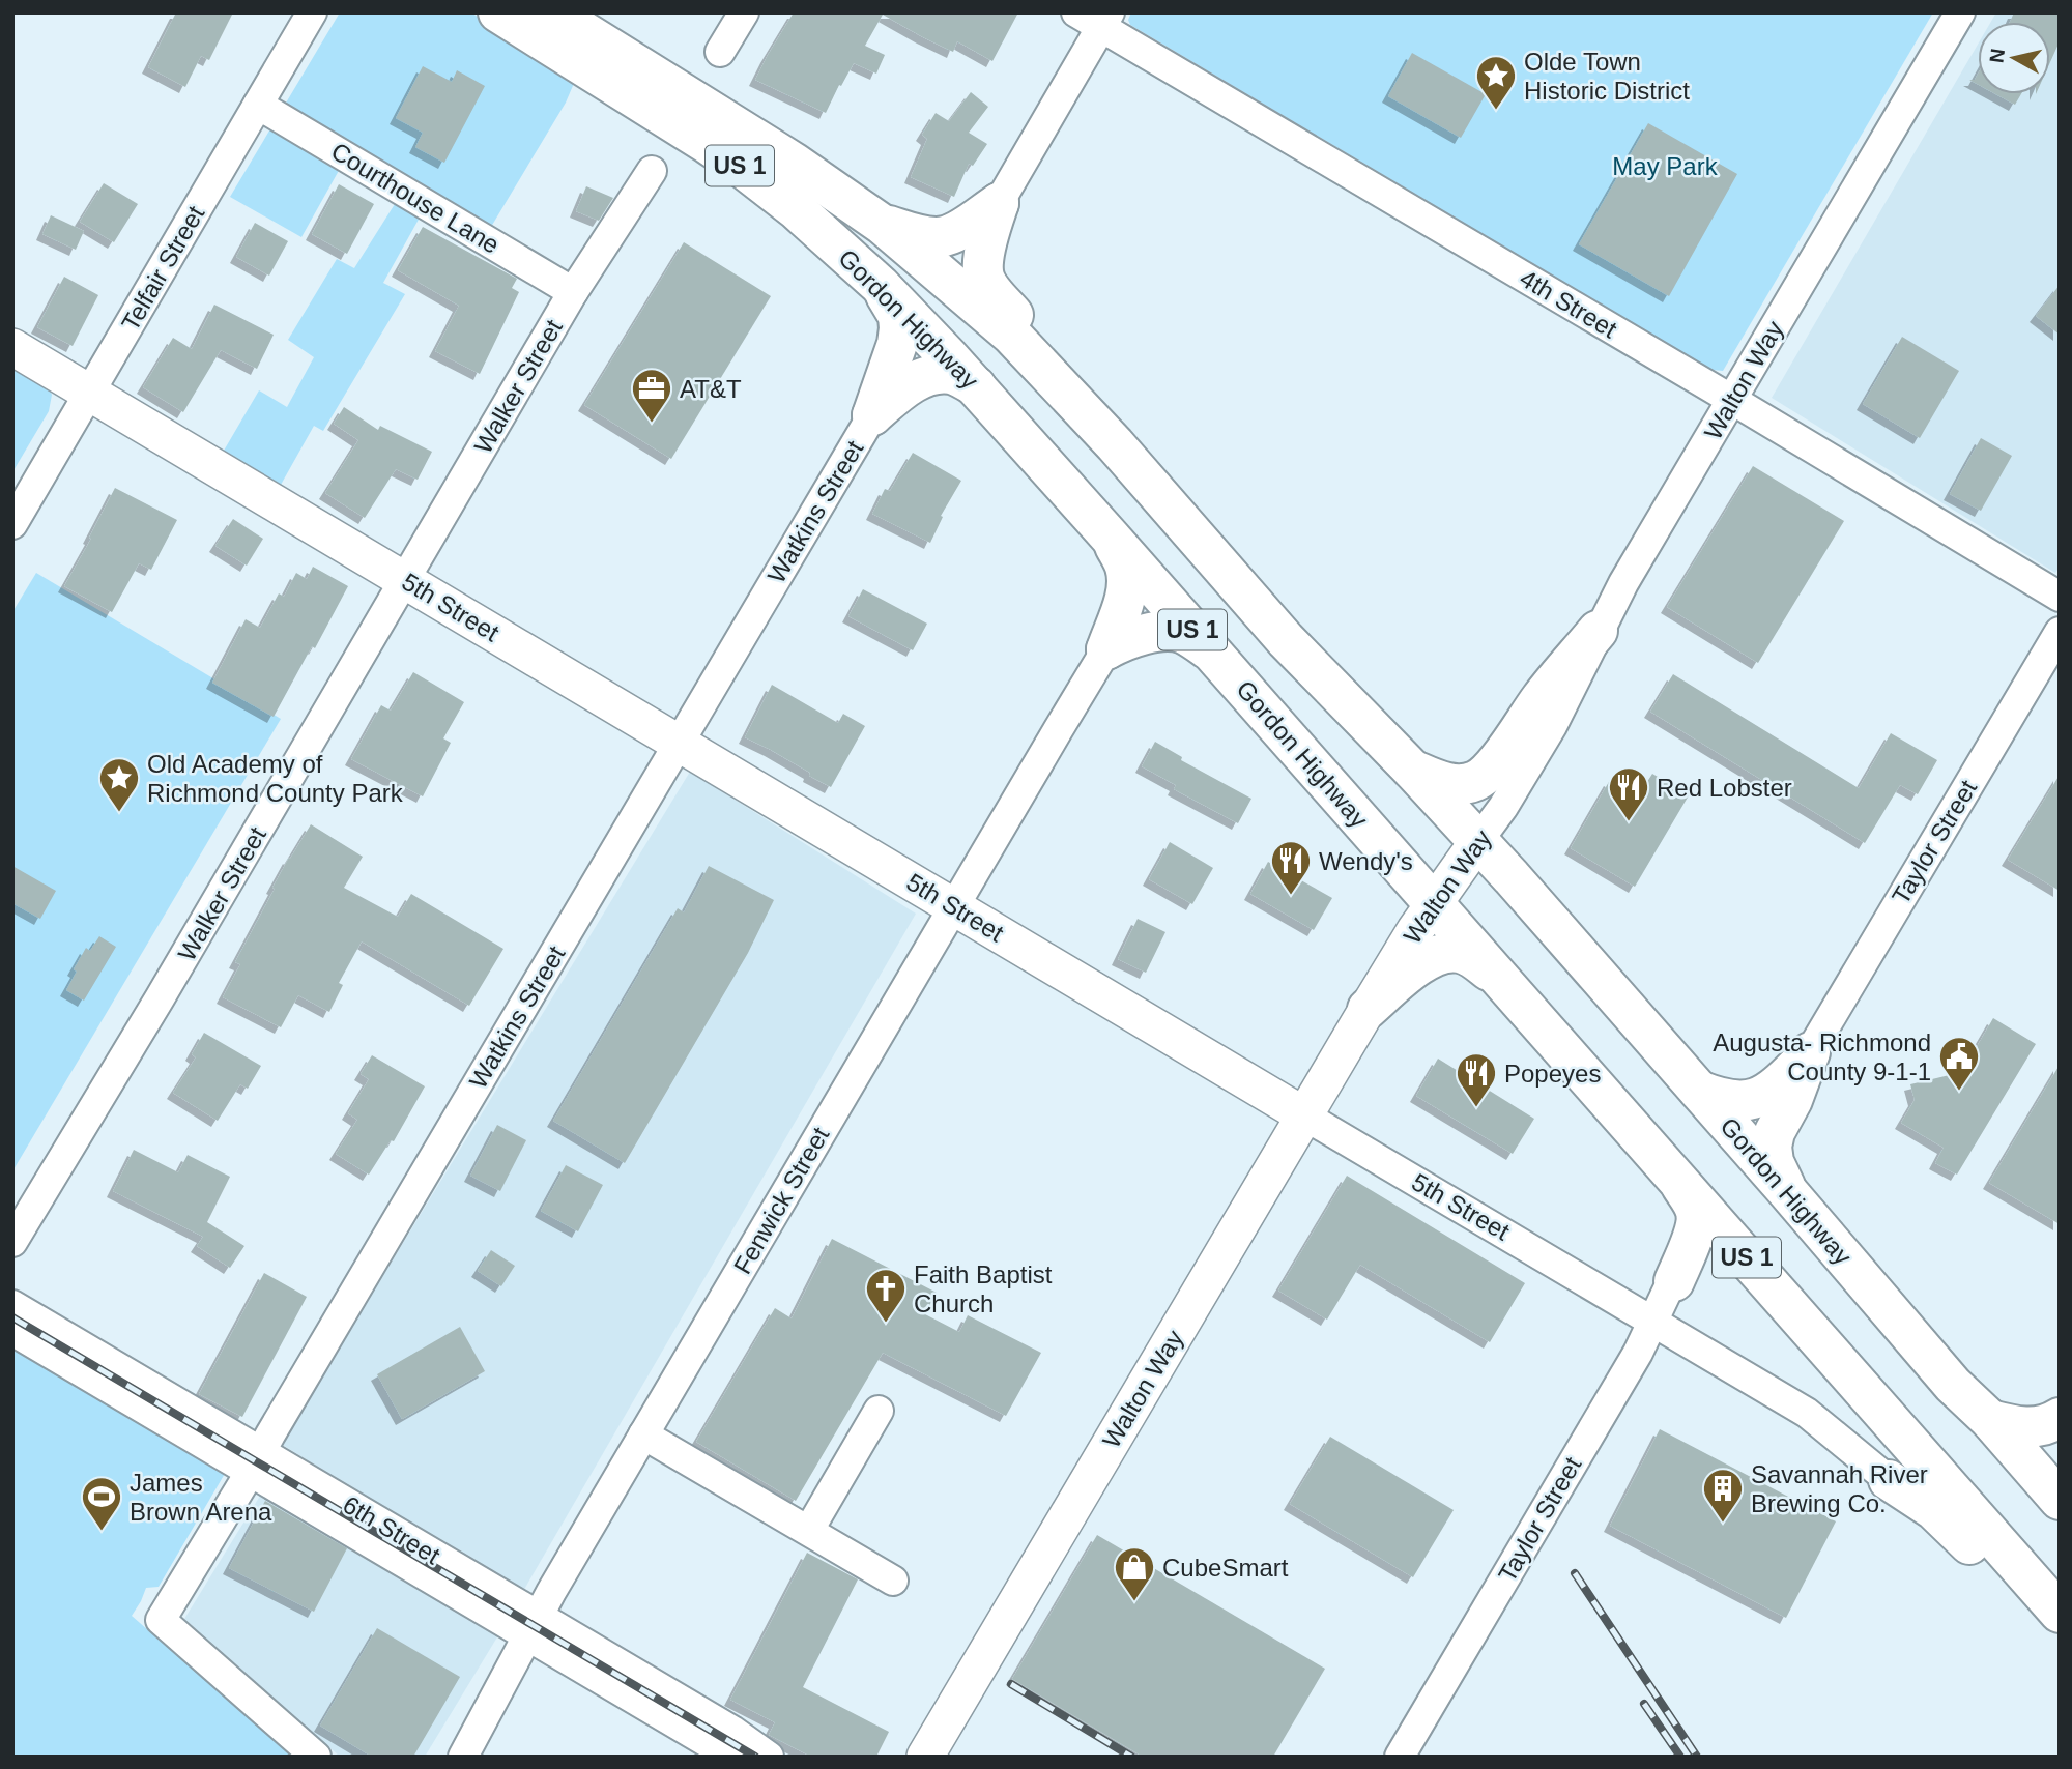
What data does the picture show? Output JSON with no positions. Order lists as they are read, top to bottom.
{
  "streets": {
    "highway": ["US 1", "Gordon Highway"],
    "main road": ["Walton Way", "5th Street"],
    "street": [
      "Courthouse Lane",
      "Telfair Street",
      "4th Street",
      "Walker Street",
      "Watkins Street",
      "Taylor Street",
      "Fenwick Street",
      "6th Street"
    ]
  },
  "crossings": [
    ["Courthouse Lane", "Telfair Street"],
    ["Courthouse Lane", "Walker Street"],
    ["Telfair Street", "5th Street"],
    ["4th Street", "Walton Way"],
    ["Gordon Highway", "Walton Way"],
    ["Walton Way", "5th Street"],
    ["Walker Street", "5th Street"],
    ["Watkins Street", "5th Street"],
    ["Watkins Street", "6th Street"],
    ["5th Street", "Taylor Street"],
    ["5th Street", "Fenwick Street"],
    ["Fenwick Street", "6th Street"]
  ],
  "parks": ["May Park"],
  "places": {
    "place": ["Olde Town Historic District", "Old Academy of Richmond County Park"],
    "office": ["AT&T"],
    "restaurant": ["Red Lobster", "Wendy's", "Popeyes"],
    "public building": ["Augusta- Richmond County 9-1-1"],
    "church": ["Faith Baptist Church"],
    "building": ["Savannah River Brewing Co."],
    "sports": ["James Brown Arena"],
    "shop": ["CubeSmart"]
  },
  "north": "left"
}
